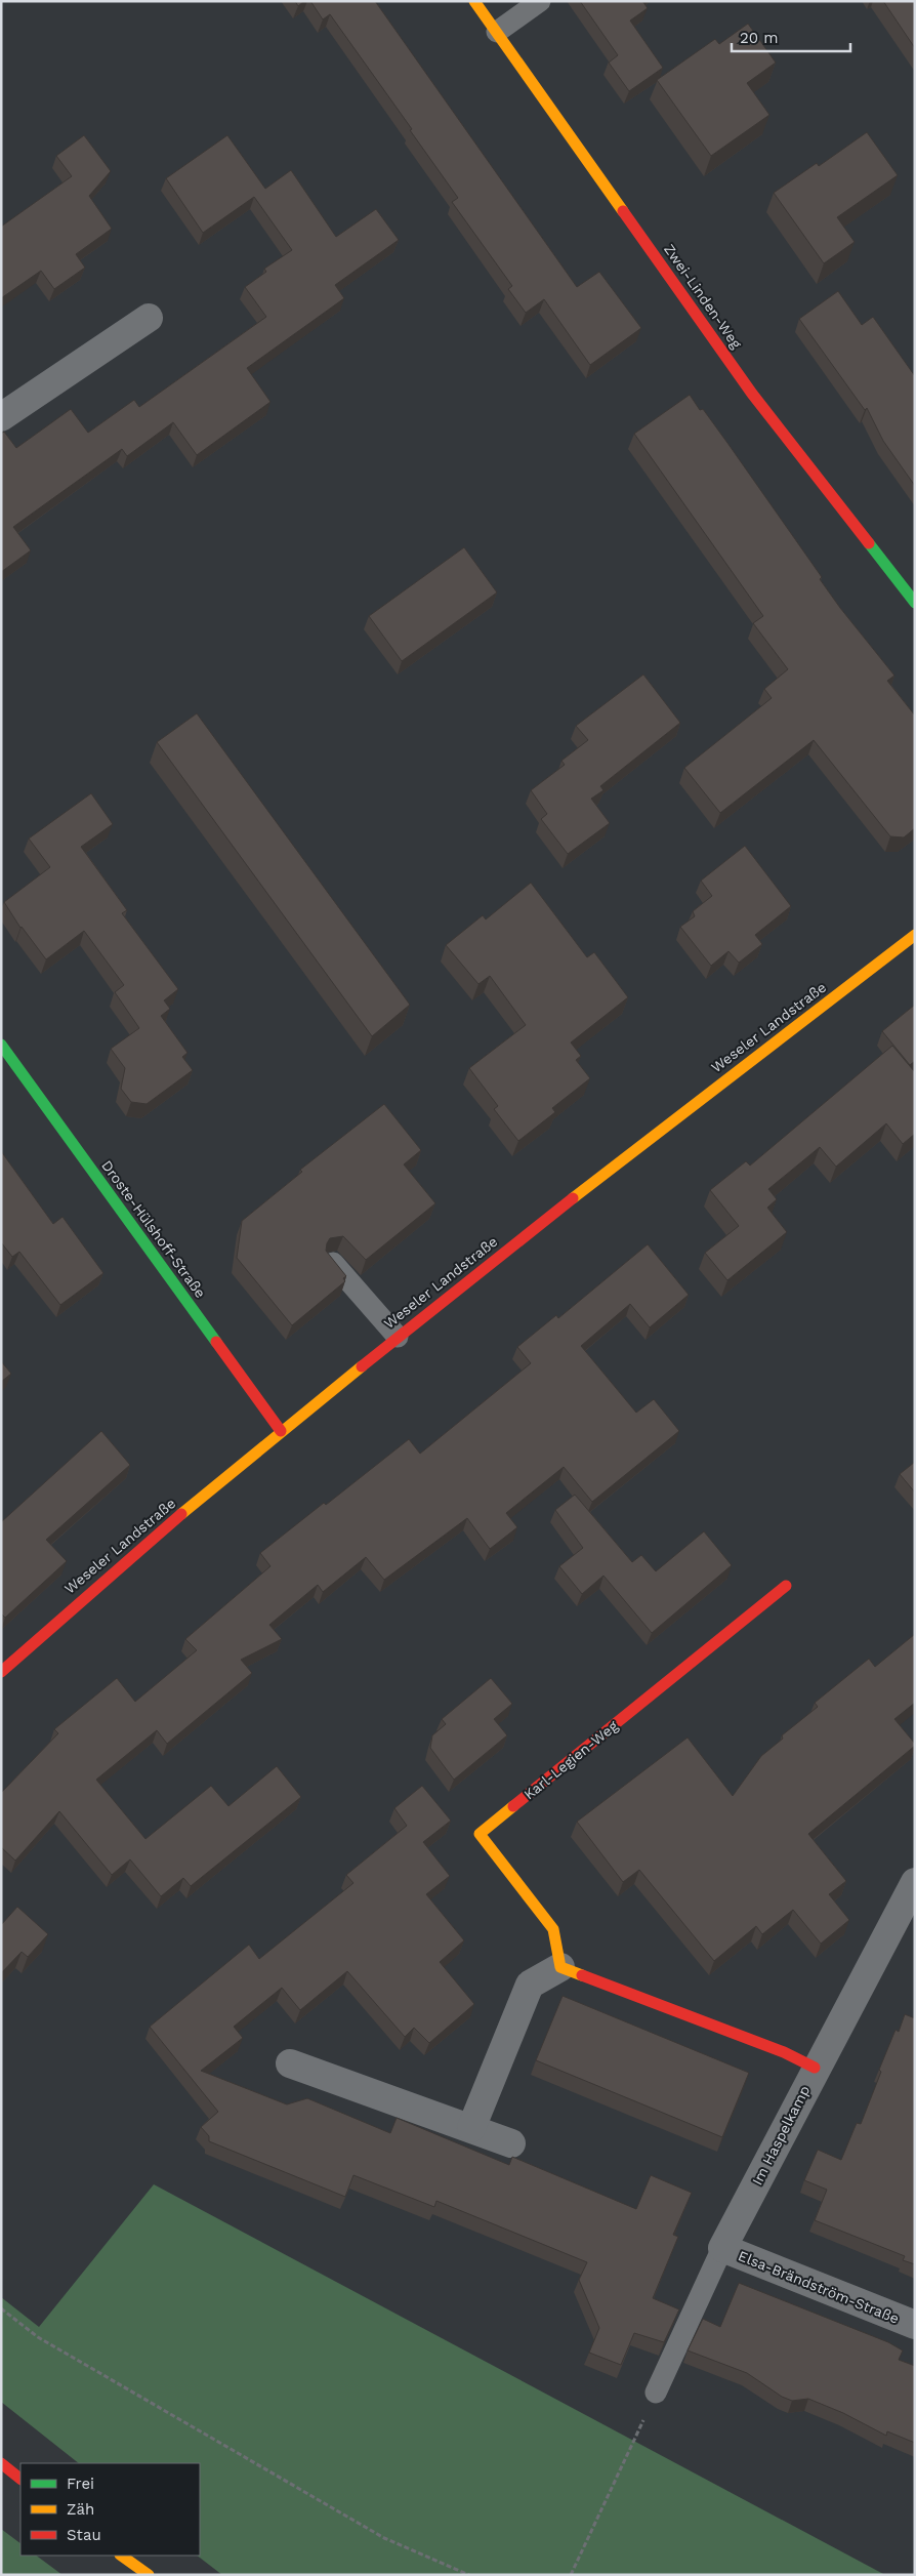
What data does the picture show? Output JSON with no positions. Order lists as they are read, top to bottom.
{
  "streets": {
    "street": [
      "Zwei-Linden-Weg",
      "Weseler Landstraße",
      "Droste-Hülshoff-Straße",
      "Karl-Legien-Weg",
      "Im Haspelkamp",
      "Elsa-Brändström-Straße"
    ]
  },
  "crossings": [
    ["Weseler Landstraße", "Droste-Hülshoff-Straße"],
    ["Im Haspelkamp", "Elsa-Brändström-Straße"]
  ],
  "legend": ["Frei", "Zäh", "Stau"],
  "scale_bar": "20 m"
}
